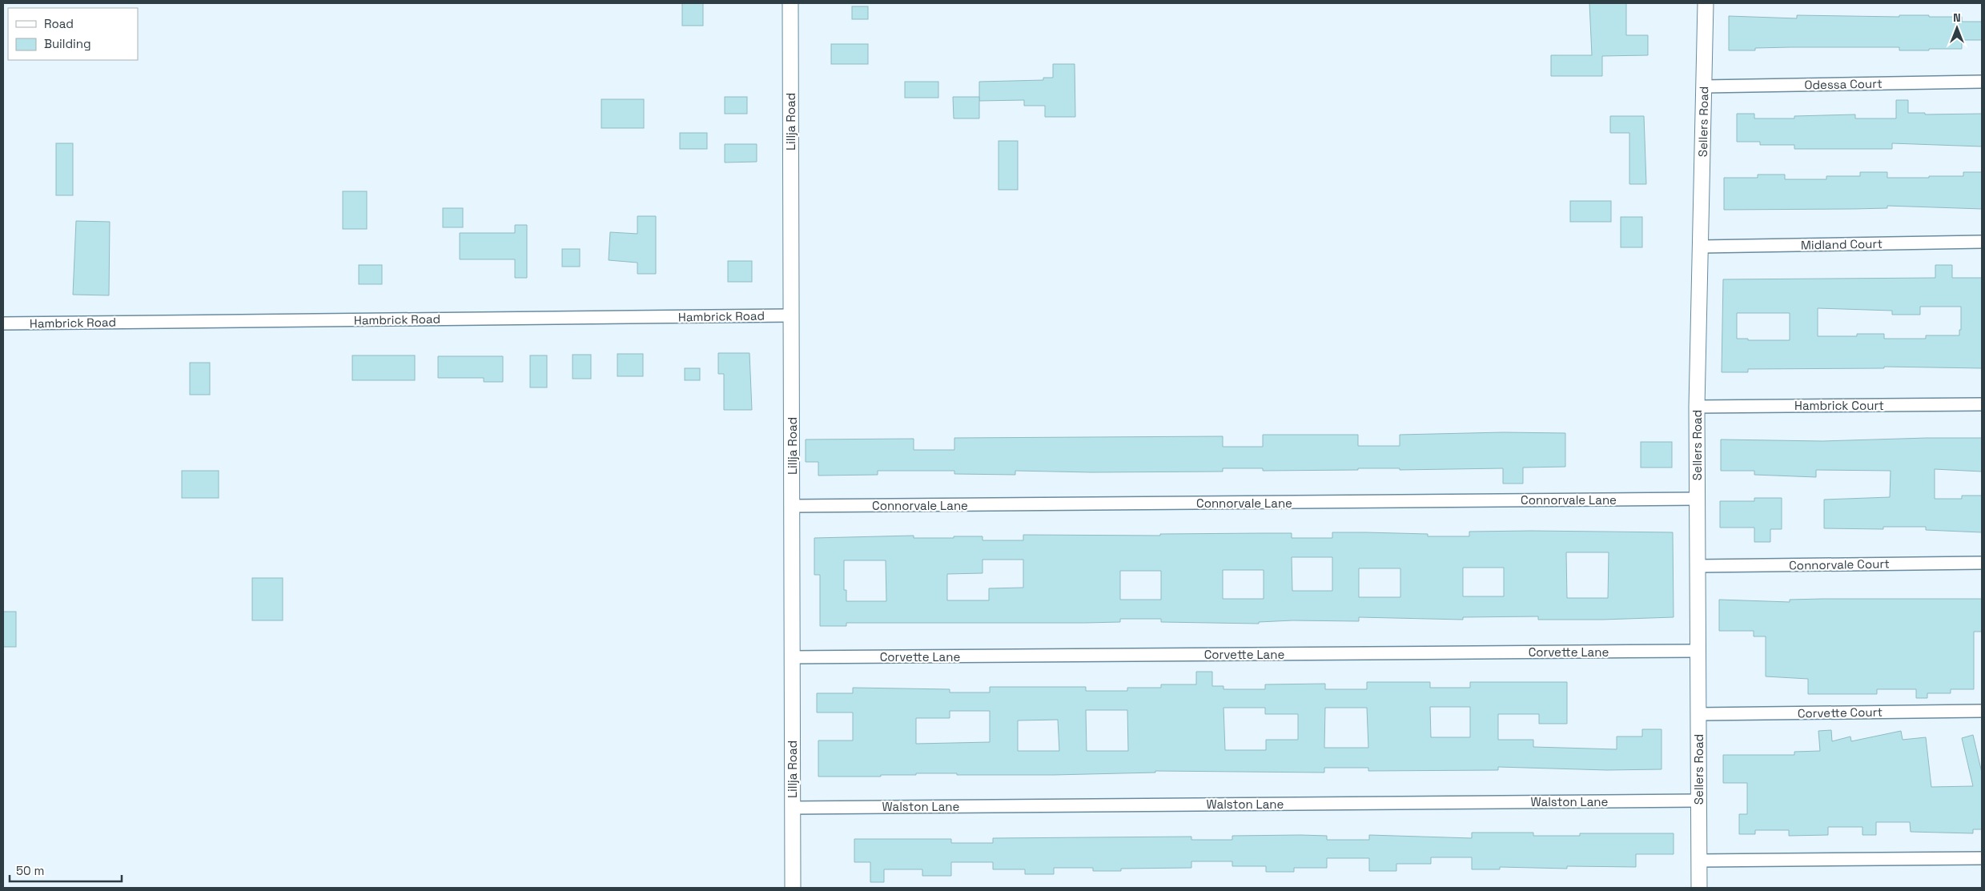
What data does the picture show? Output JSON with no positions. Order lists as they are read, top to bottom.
{
  "streets": {
    "street": [
      "Odessa Court",
      "Lillja Road",
      "Sellers Road",
      "Midland Court",
      "Hambrick Road",
      "Hambrick Court",
      "Connorvale Lane",
      "Connorvale Court",
      "Corvette Lane",
      "Corvette Court",
      "Walston Lane"
    ]
  },
  "crossings": [
    ["Odessa Court", "Sellers Road"],
    ["Lillja Road", "Hambrick Road"],
    ["Lillja Road", "Connorvale Lane"],
    ["Lillja Road", "Corvette Lane"],
    ["Lillja Road", "Walston Lane"],
    ["Sellers Road", "Midland Court"],
    ["Sellers Road", "Hambrick Court"],
    ["Sellers Road", "Connorvale Lane"],
    ["Sellers Road", "Connorvale Court"],
    ["Sellers Road", "Corvette Lane"],
    ["Sellers Road", "Corvette Court"],
    ["Sellers Road", "Walston Lane"]
  ],
  "legend": ["Road", "Building"],
  "scale_bar": "50 m",
  "north": "top"
}
